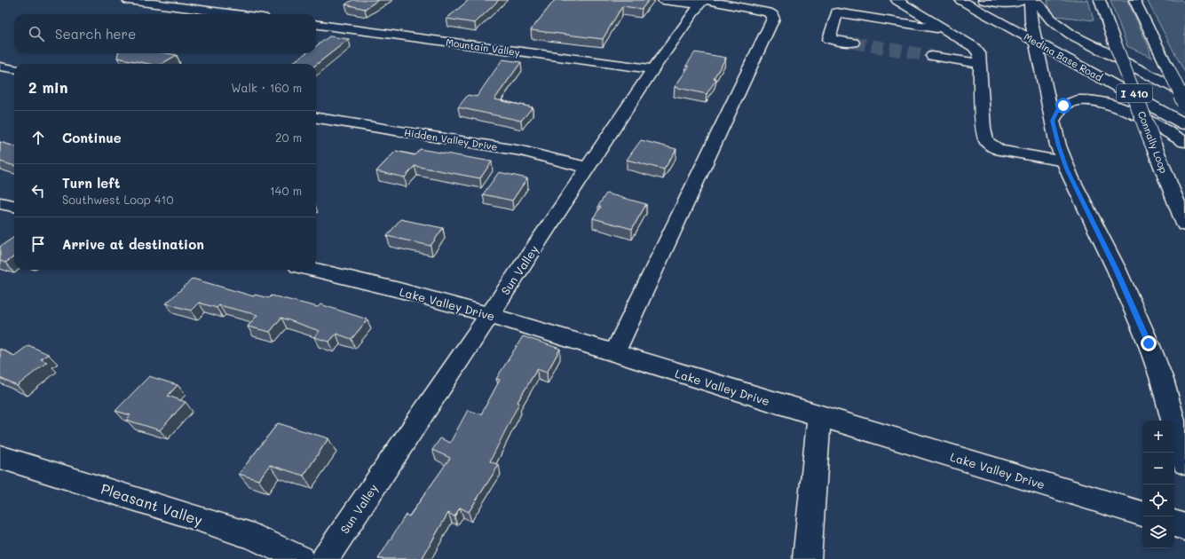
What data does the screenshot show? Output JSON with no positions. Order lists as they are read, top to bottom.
{
  "streets": {
    "main road": [
      "Mountain Valley",
      "Medina Base Road",
      "I 410",
      "Hidden Valley Drive",
      "Connally Loop",
      "Sun Valley",
      "Lake Valley Drive",
      "Pleasant Valley"
    ]
  },
  "crossings": [
    ["Mountain Valley", "Sun Valley"],
    ["Hidden Valley Drive", "Sun Valley"],
    ["Sun Valley", "Lake Valley Drive"]
  ],
  "page": {
    "search": "Search here",
    "heading": ["2 min", "Walk · 160 m"],
    "list": [
      ["Continue", "20 m"],
      ["Turn left", "Southwest Loop 410", "140 m"],
      "Arrive at destination"
    ],
    "map_buttons": ["+", "−"]
  }
}
